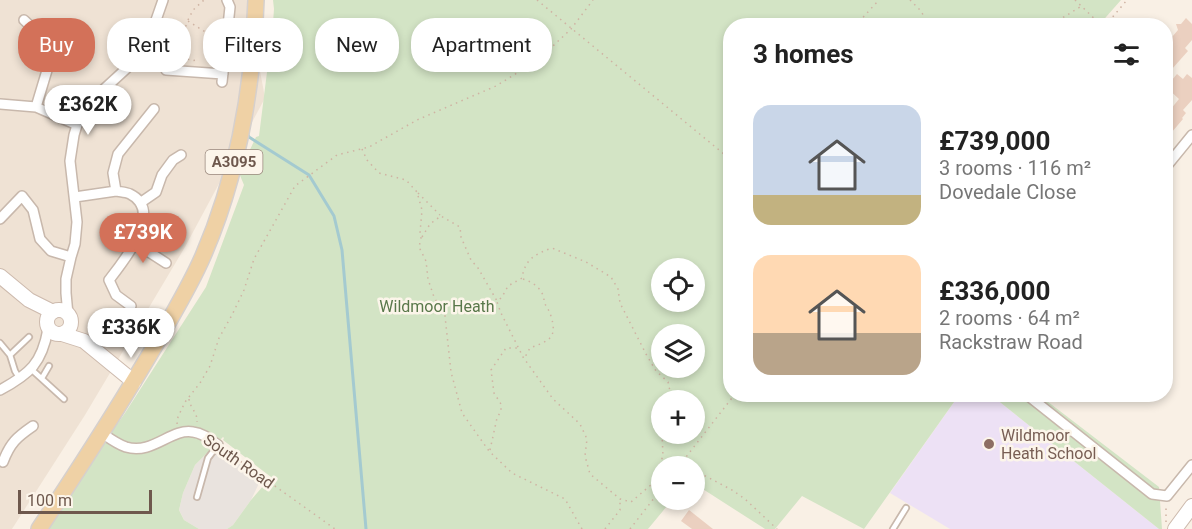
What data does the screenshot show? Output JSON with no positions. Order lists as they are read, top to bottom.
{
  "streets": {
    "main road": ["A3095"],
    "street": ["South Road"]
  },
  "crossings": [
    ["A3095", "South Road"]
  ],
  "parks": ["Wildmoor Heath"],
  "places": ["Wildmoor Heath School"],
  "scale_bar": "100 m",
  "page": {
    "chip": [
      "Buy",
      "Rent",
      "Filters",
      "New",
      "Apartment"
    ],
    "heading": "3 homes",
    "price": ["£362K", "£739K", "£336K"],
    "list": [
      {
        "name": "£739,000",
        "note": "3 rooms · 116 m² · Dovedale Close"
      },
      {
        "name": "£336,000",
        "note": "2 rooms · 64 m² · Rackstraw Road"
      }
    ],
    "map_buttons": ["+", "−"],
    "scale": "100 m"
  }
}
